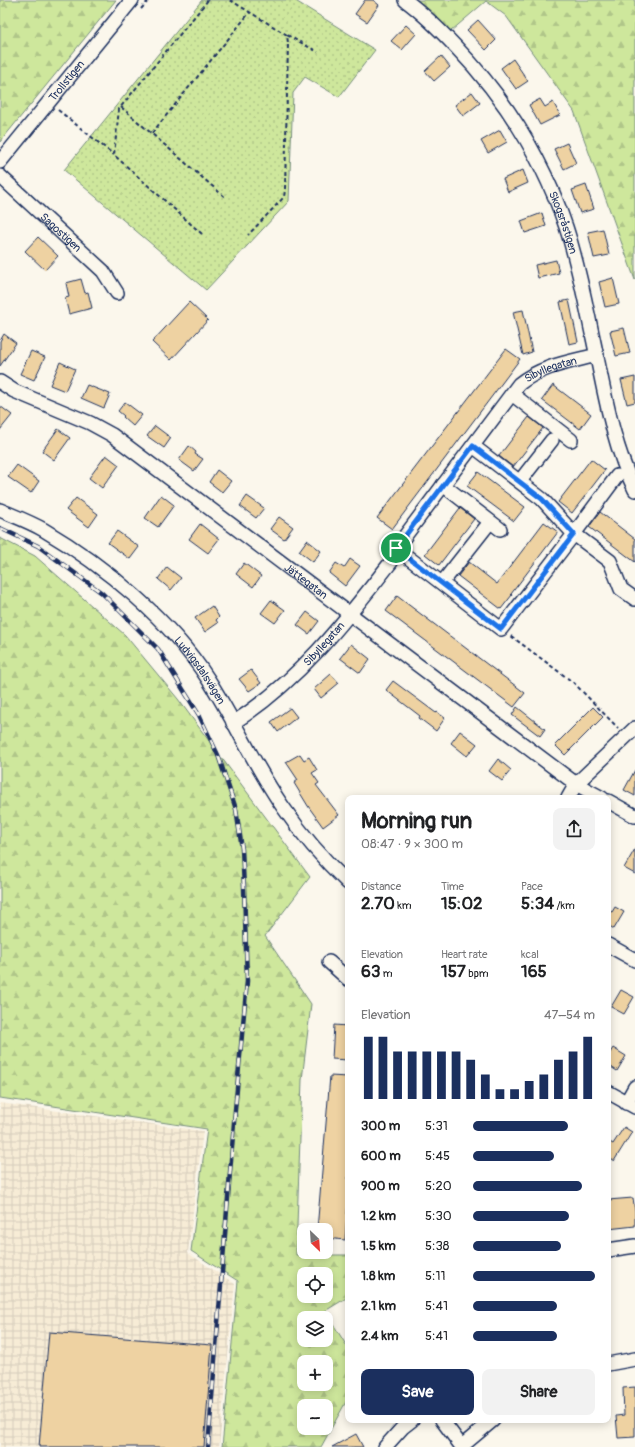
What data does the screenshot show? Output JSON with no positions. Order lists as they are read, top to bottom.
{
  "streets": {
    "street": [
      "Trollstigen",
      "Skogsråstigen",
      "Sagostigen",
      "Sibyllegatan",
      "Jättegatan",
      "Ludvigsdalsvägen"
    ]
  },
  "crossings": [
    ["Skogsråstigen", "Sibyllegatan"],
    ["Sibyllegatan", "Jättegatan"],
    ["Sibyllegatan", "Ludvigsdalsvägen"]
  ],
  "north": "bottom right",
  "page": {
    "heading": ["Morning run", "08:47 · 9 × 300 m"],
    "stats": [
      ["Distance", "2.70 km"],
      ["Time", "15:02"],
      ["Pace", "5:34 /km"],
      ["Elevation", "63 m"],
      ["Heart rate", "157 bpm"],
      ["kcal", "165"]
    ],
    "chart": ["Elevation", "47–54 m"],
    "list": [
      {
        "name": "300 m",
        "note": "5:31"
      },
      {
        "name": "600 m",
        "note": "5:45"
      },
      {
        "name": "900 m",
        "note": "5:20"
      },
      {
        "name": "1.2 km",
        "note": "5:30"
      },
      {
        "name": "1.5 km",
        "note": "5:38"
      },
      {
        "name": "1.8 km",
        "note": "5:11"
      },
      {
        "name": "2.1 km",
        "note": "5:41"
      },
      {
        "name": "2.4 km",
        "note": "5:41"
      }
    ],
    "map_buttons": ["+", "−"],
    "buttons": ["Save", "Share"]
  }
}
